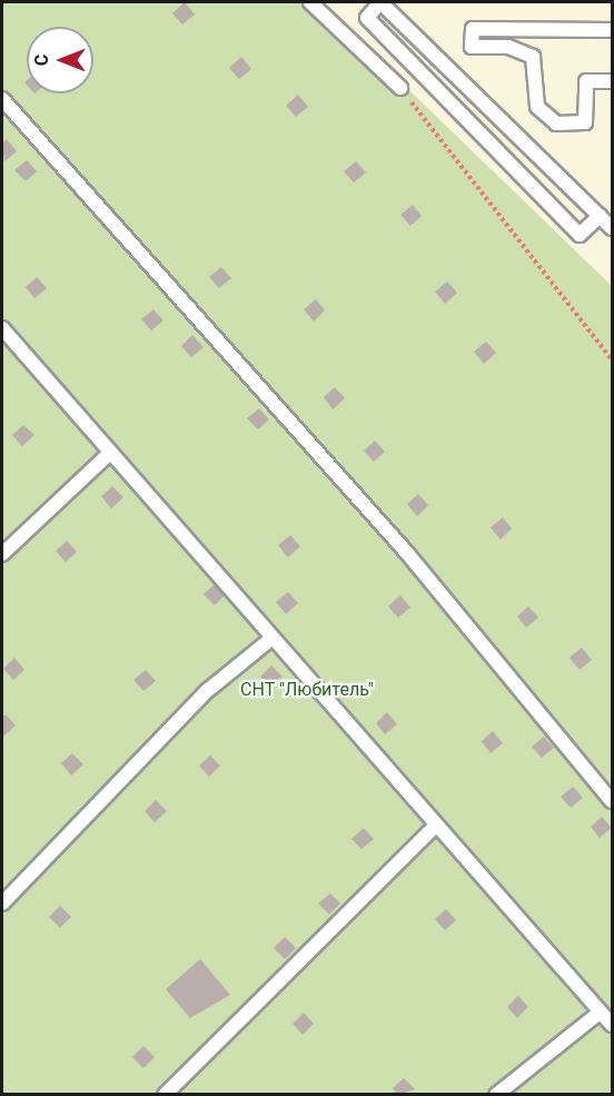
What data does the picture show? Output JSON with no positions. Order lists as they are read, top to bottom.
{
  "parks": ["СНТ \"Любитель\""],
  "north": "left"
}
